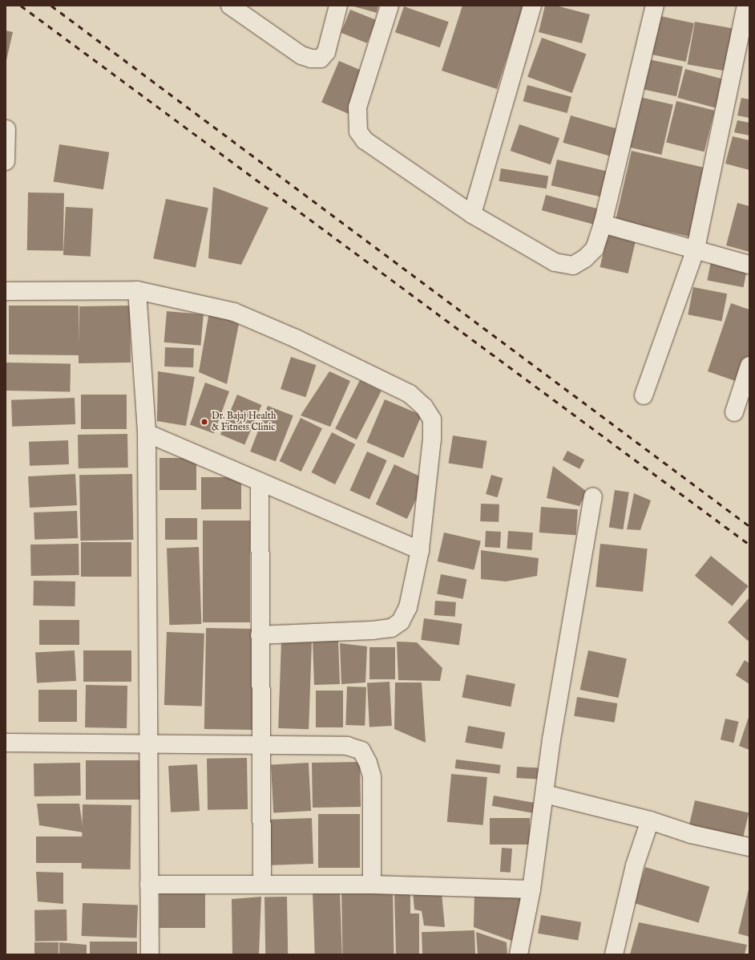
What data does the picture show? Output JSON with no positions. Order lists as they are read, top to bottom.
{
  "places": ["Dr. Bajaj Health & Fitness Clinic"]
}
